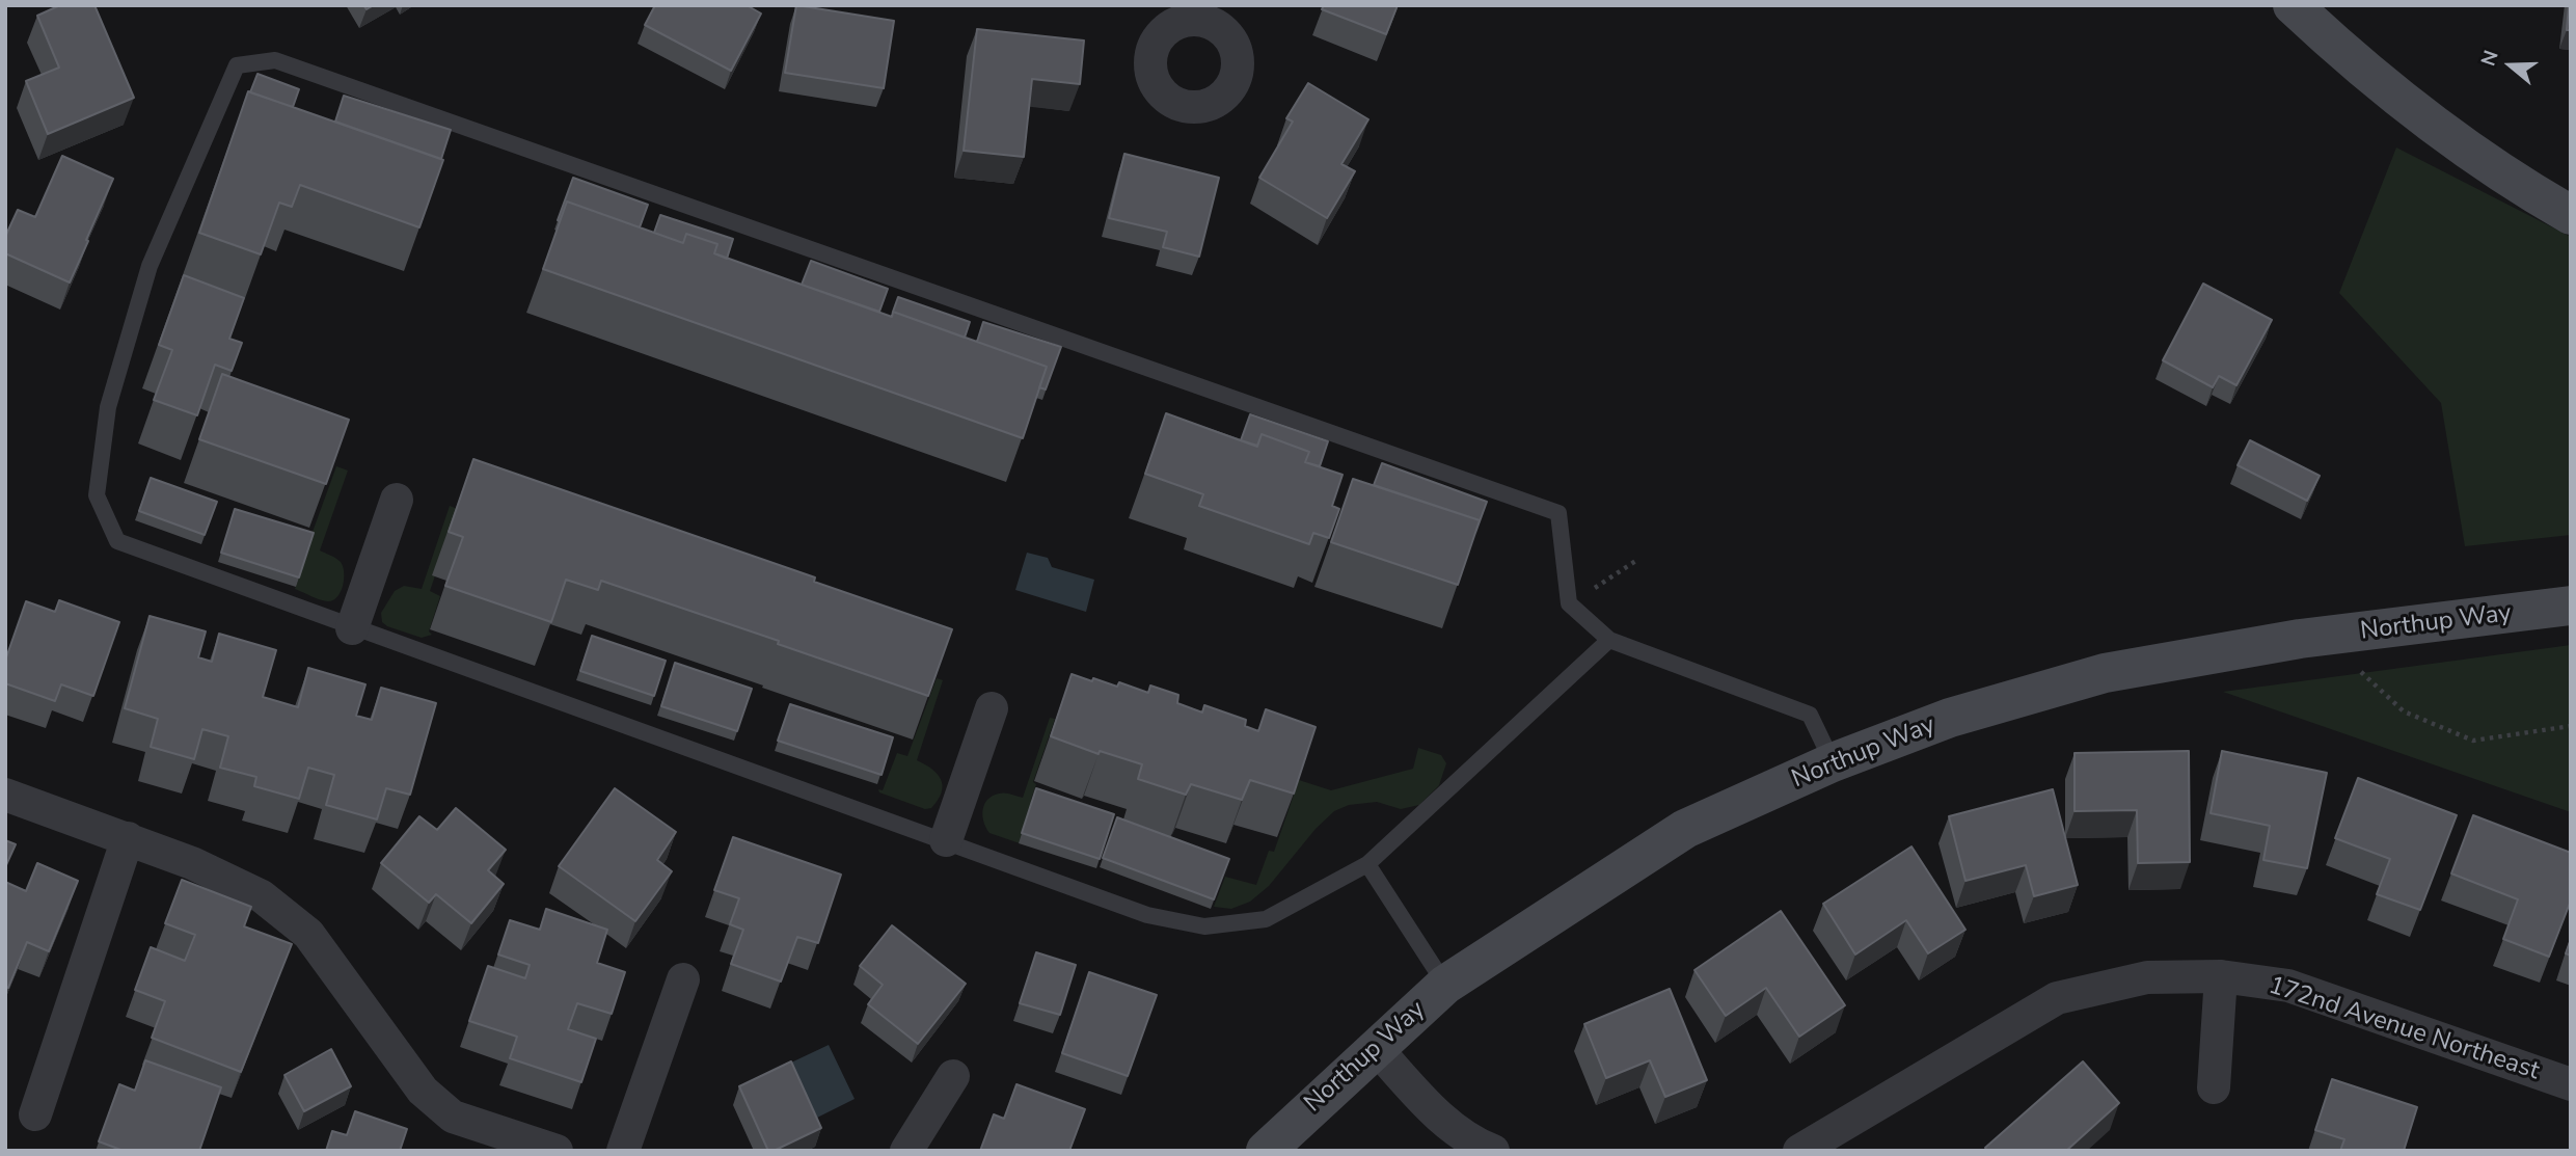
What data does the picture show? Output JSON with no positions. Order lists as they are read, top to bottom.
{
  "streets": {
    "street": ["Northup Way", "172nd Avenue Northeast"]
  },
  "north": "left"
}
